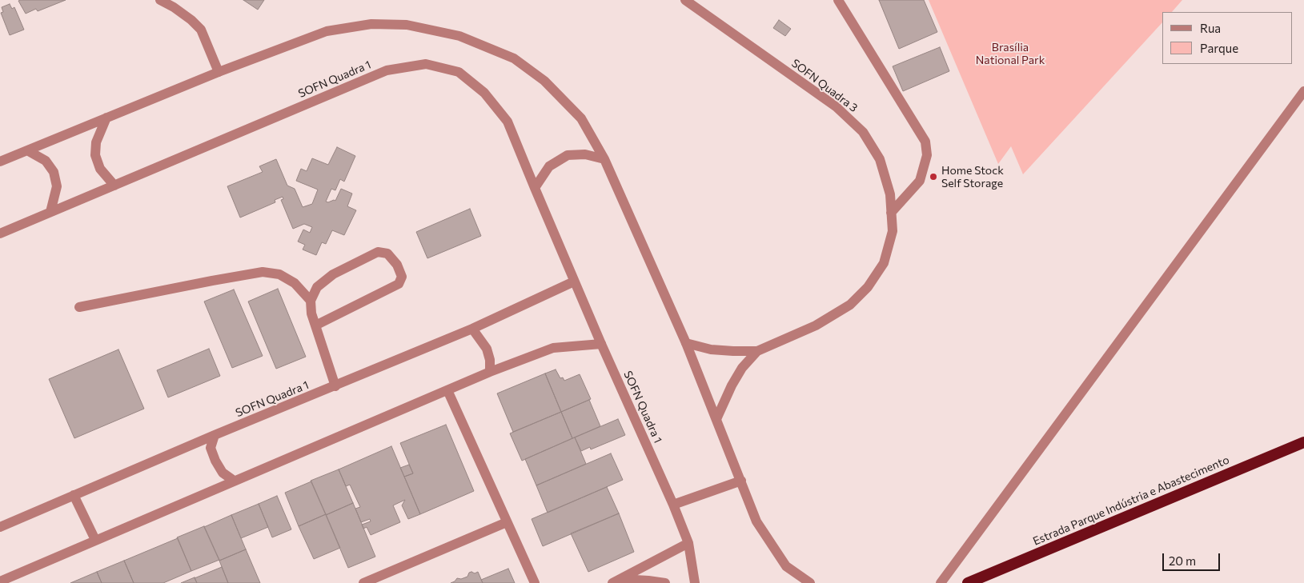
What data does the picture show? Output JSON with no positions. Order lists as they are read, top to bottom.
{
  "streets": {
    "highway": ["Estrada Parque Indústria e Abastecimento"],
    "street": ["SOFN Quadra 1", "SOFN Quadra 3"]
  },
  "parks": ["Brasília National Park"],
  "places": ["Home Stock Self Storage"],
  "legend": ["Rua", "Parque"],
  "scale_bar": "20 m"
}
